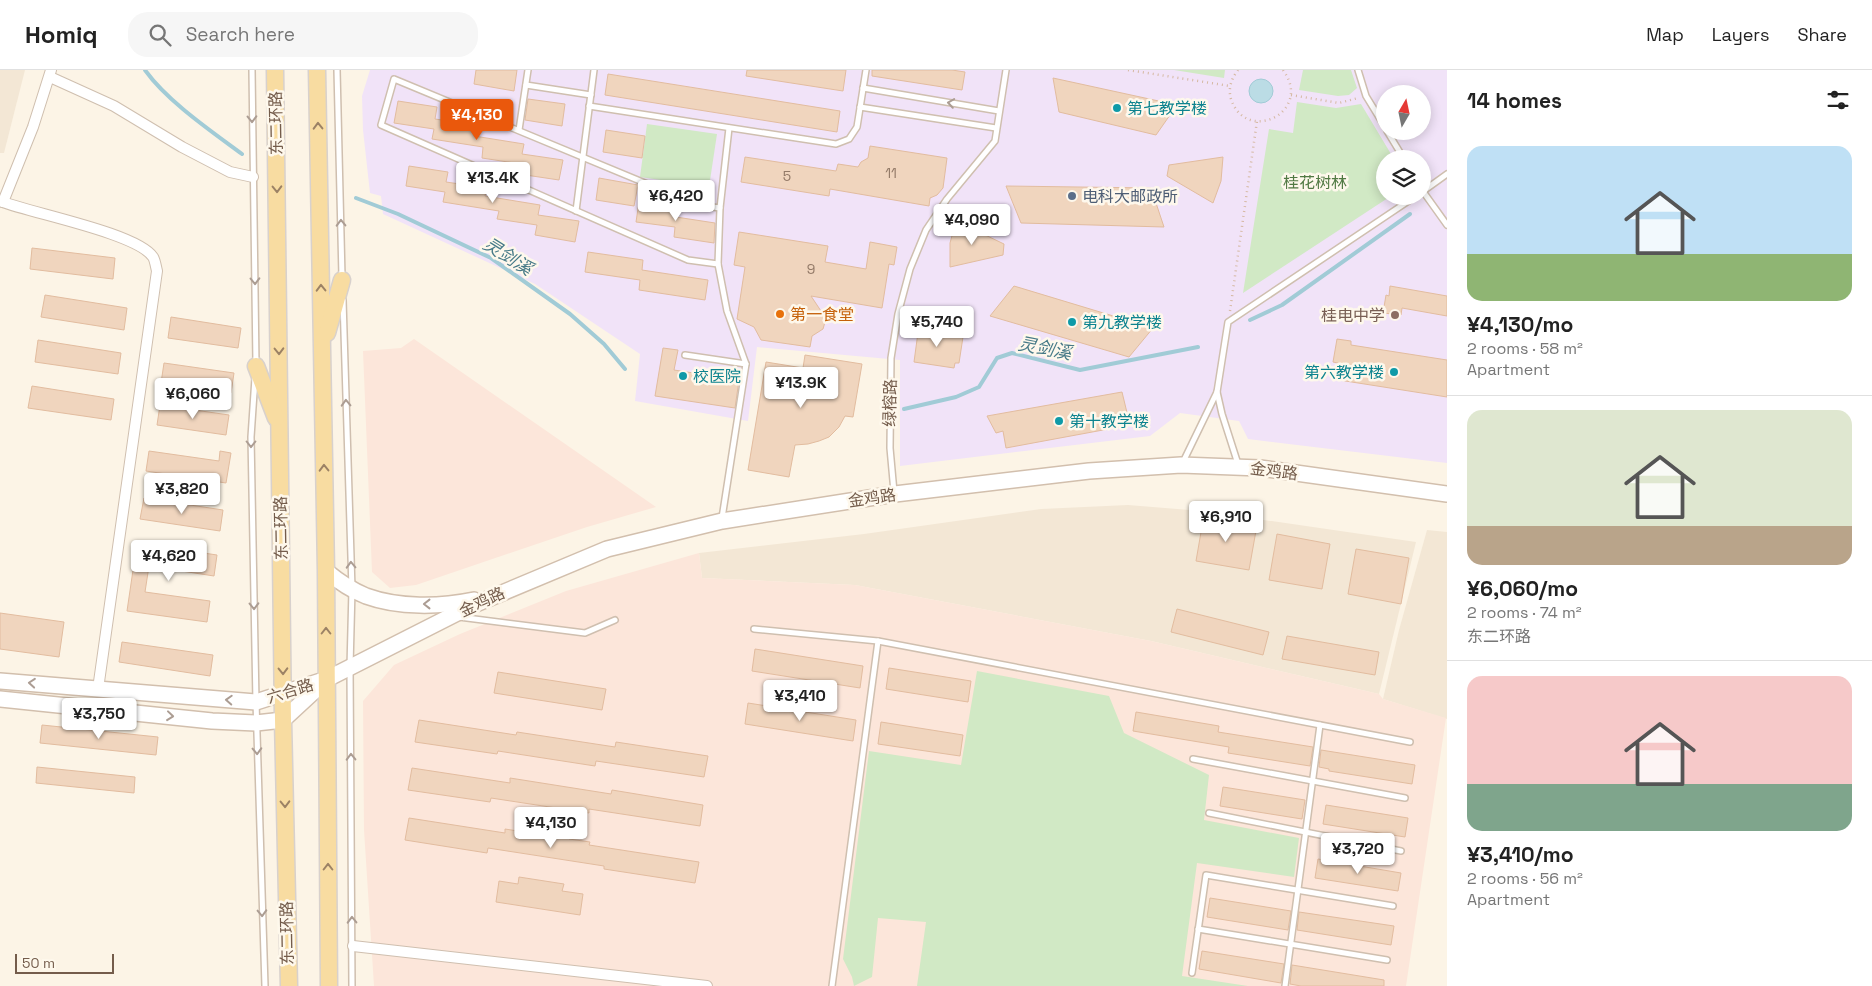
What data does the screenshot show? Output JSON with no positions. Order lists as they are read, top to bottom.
{
  "streets": {
    "main road": ["东二环路", "金鸡路", "六合路"],
    "lane": ["绿榕路"]
  },
  "crossings": [
    ["东二环路", "六合路"],
    ["绿榕路", "金鸡路"],
    ["金鸡路", "六合路"]
  ],
  "water": ["灵剑溪"],
  "parks": ["桂花树林"],
  "places": [
    "第七教学楼",
    "电科大邮政所",
    "第一食堂",
    "桂电中学",
    "第九教学楼",
    "第六教学楼",
    "校医院",
    "第十教学楼"
  ],
  "house_numbers": ["11", "5", "9"],
  "scale_bar": "50 m",
  "north": "top",
  "page": {
    "header": "Homiq",
    "search": "Search here",
    "nav": ["Map", "Layers", "Share"],
    "heading": "14 homes",
    "price": [
      "¥4,130",
      "¥13.4K",
      "¥6,420",
      "¥4,090",
      "¥5,740",
      "¥13.9K",
      "¥6,060",
      "¥3,820",
      "¥6,910",
      "¥4,620",
      "¥3,410",
      "¥3,750",
      "¥4,130",
      "¥3,720"
    ],
    "list": [
      {
        "name": "¥4,130/mo",
        "note": "2 rooms · 58 m² · Apartment"
      },
      {
        "name": "¥6,060/mo",
        "note": "2 rooms · 74 m² · 东二环路"
      },
      {
        "name": "¥3,410/mo",
        "note": "2 rooms · 56 m² · Apartment"
      }
    ],
    "scale": "50 m"
  }
}
